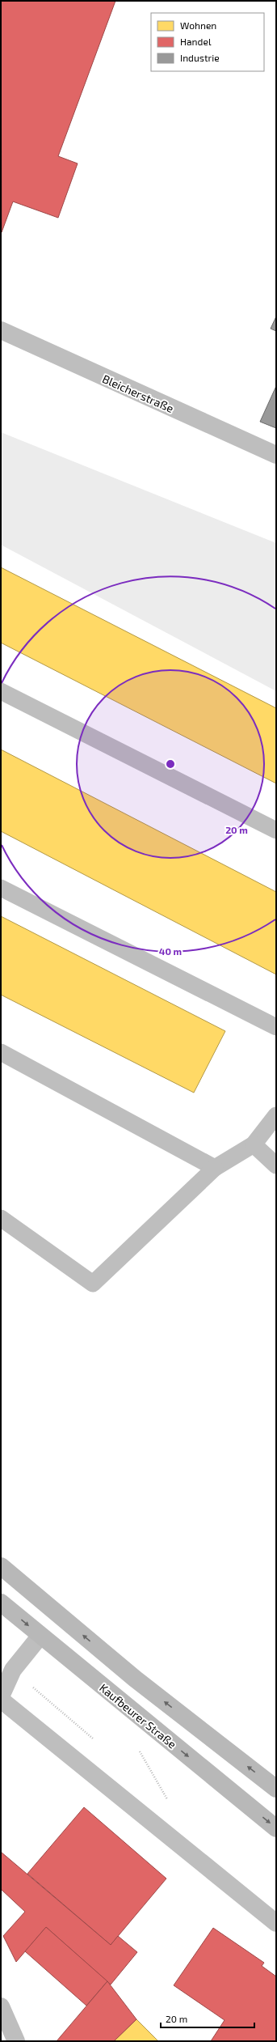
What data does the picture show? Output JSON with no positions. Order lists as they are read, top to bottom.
{
  "streets": {
    "main road": ["Kaufbeurer Straße"],
    "street": ["Bleicherstraße"]
  },
  "legend": ["Wohnen", "Handel", "Industrie"],
  "scale_bar": "20 m",
  "rings": ["20 m", "40 m"]
}
